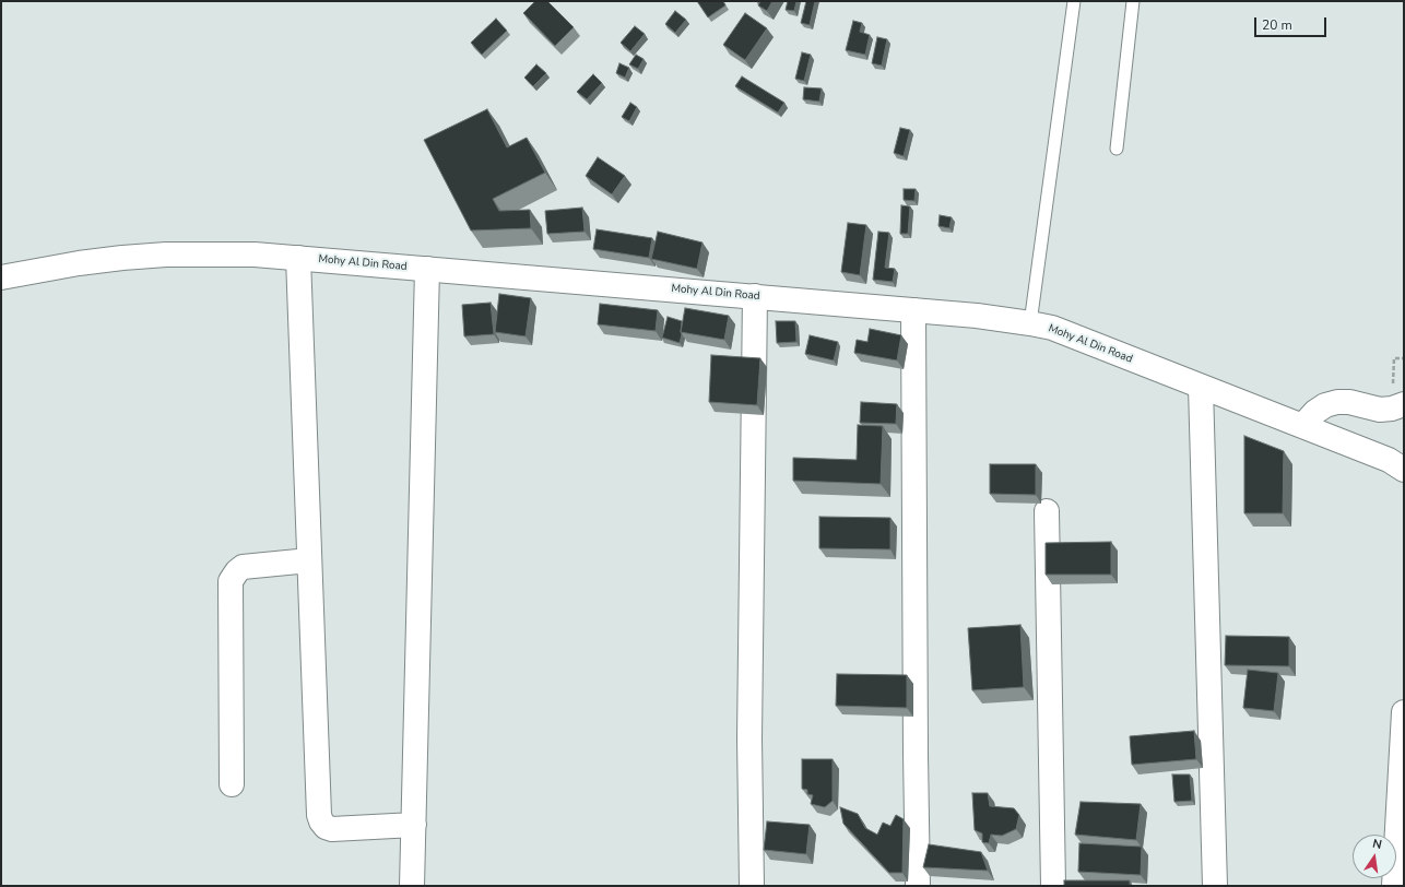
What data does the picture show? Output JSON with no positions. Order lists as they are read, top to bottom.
{
  "streets": {
    "street": ["Mohy Al Din Road"]
  },
  "scale_bar": "20 m",
  "north": "top"
}
